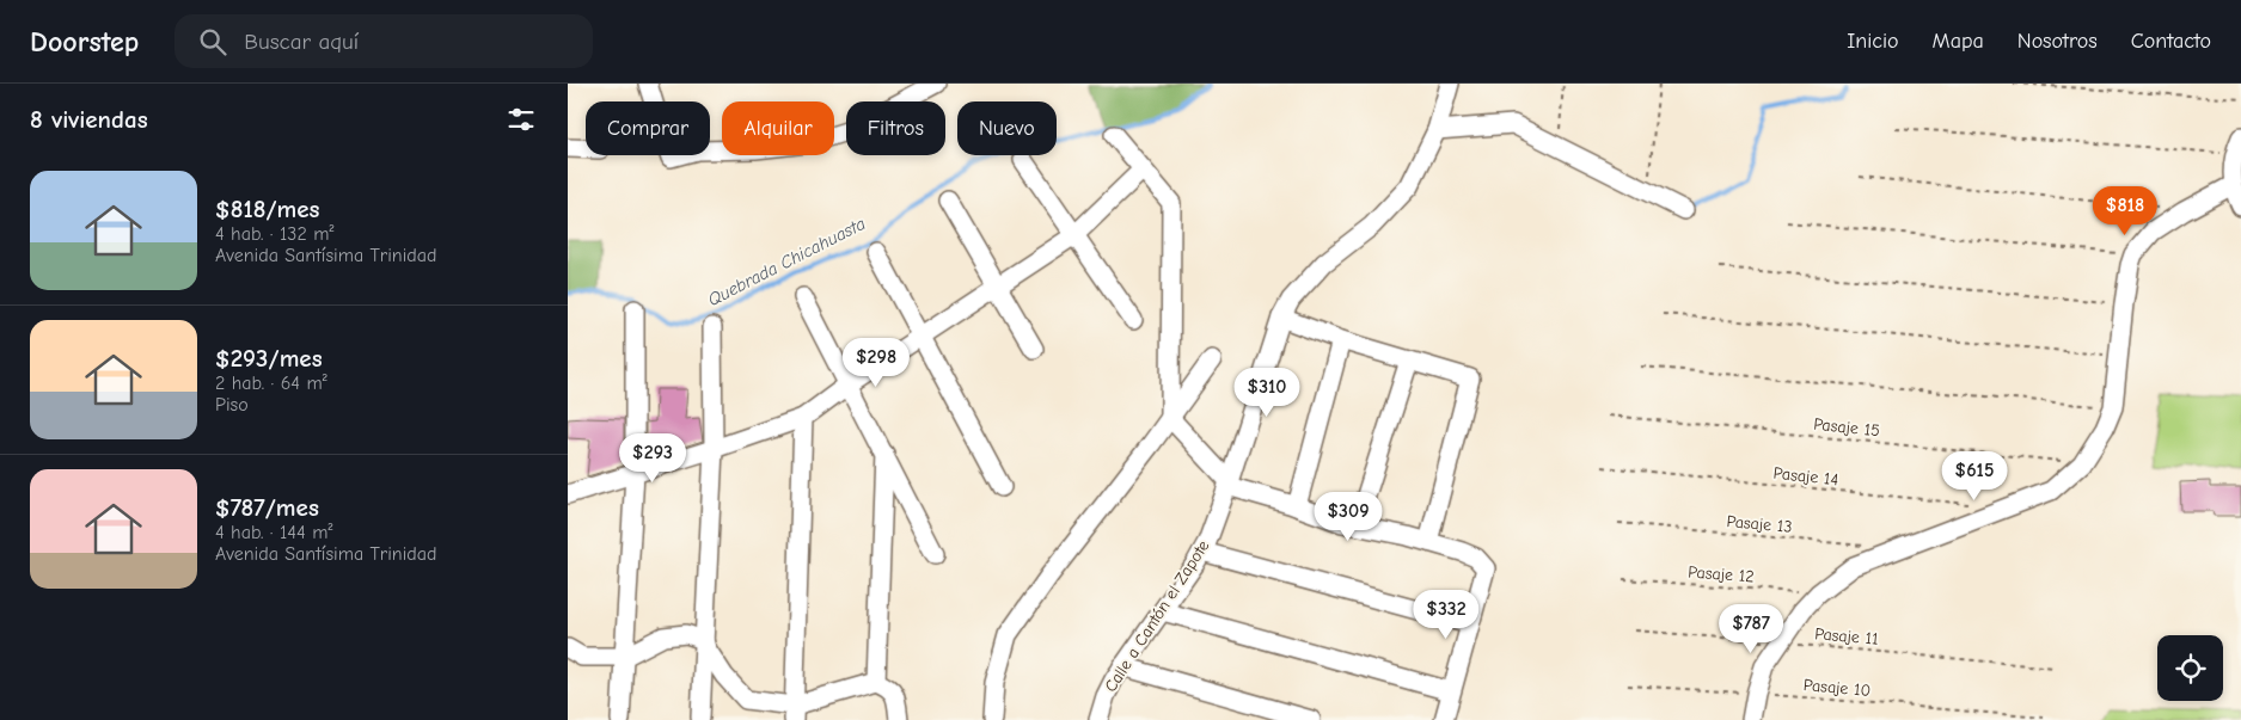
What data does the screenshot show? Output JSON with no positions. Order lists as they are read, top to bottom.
{
  "streets": {
    "street": ["Calle a Cantón el Zapote"],
    "path": [
      "Pasaje 15",
      "Pasaje 14",
      "Pasaje 13",
      "Pasaje 12",
      "Pasaje 11",
      "Pasaje 10"
    ]
  },
  "water": ["Quebrada Chicahuasta"],
  "page": {
    "header": "Doorstep",
    "search": "Buscar aquí",
    "nav": [
      "Inicio",
      "Mapa",
      "Nosotros",
      "Contacto"
    ],
    "heading": "8 viviendas",
    "chip": [
      "Comprar",
      "Alquilar",
      "Filtros",
      "Nuevo"
    ],
    "list": [
      {
        "name": "$818/mes",
        "note": "4 hab. · 132 m² · Avenida Santísima Trinidad"
      },
      {
        "name": "$293/mes",
        "note": "2 hab. · 64 m² · Piso"
      },
      {
        "name": "$787/mes",
        "note": "4 hab. · 144 m² · Avenida Santísima Trinidad"
      }
    ],
    "price": [
      "$818",
      "$298",
      "$310",
      "$293",
      "$615",
      "$309",
      "$332",
      "$787"
    ]
  }
}
